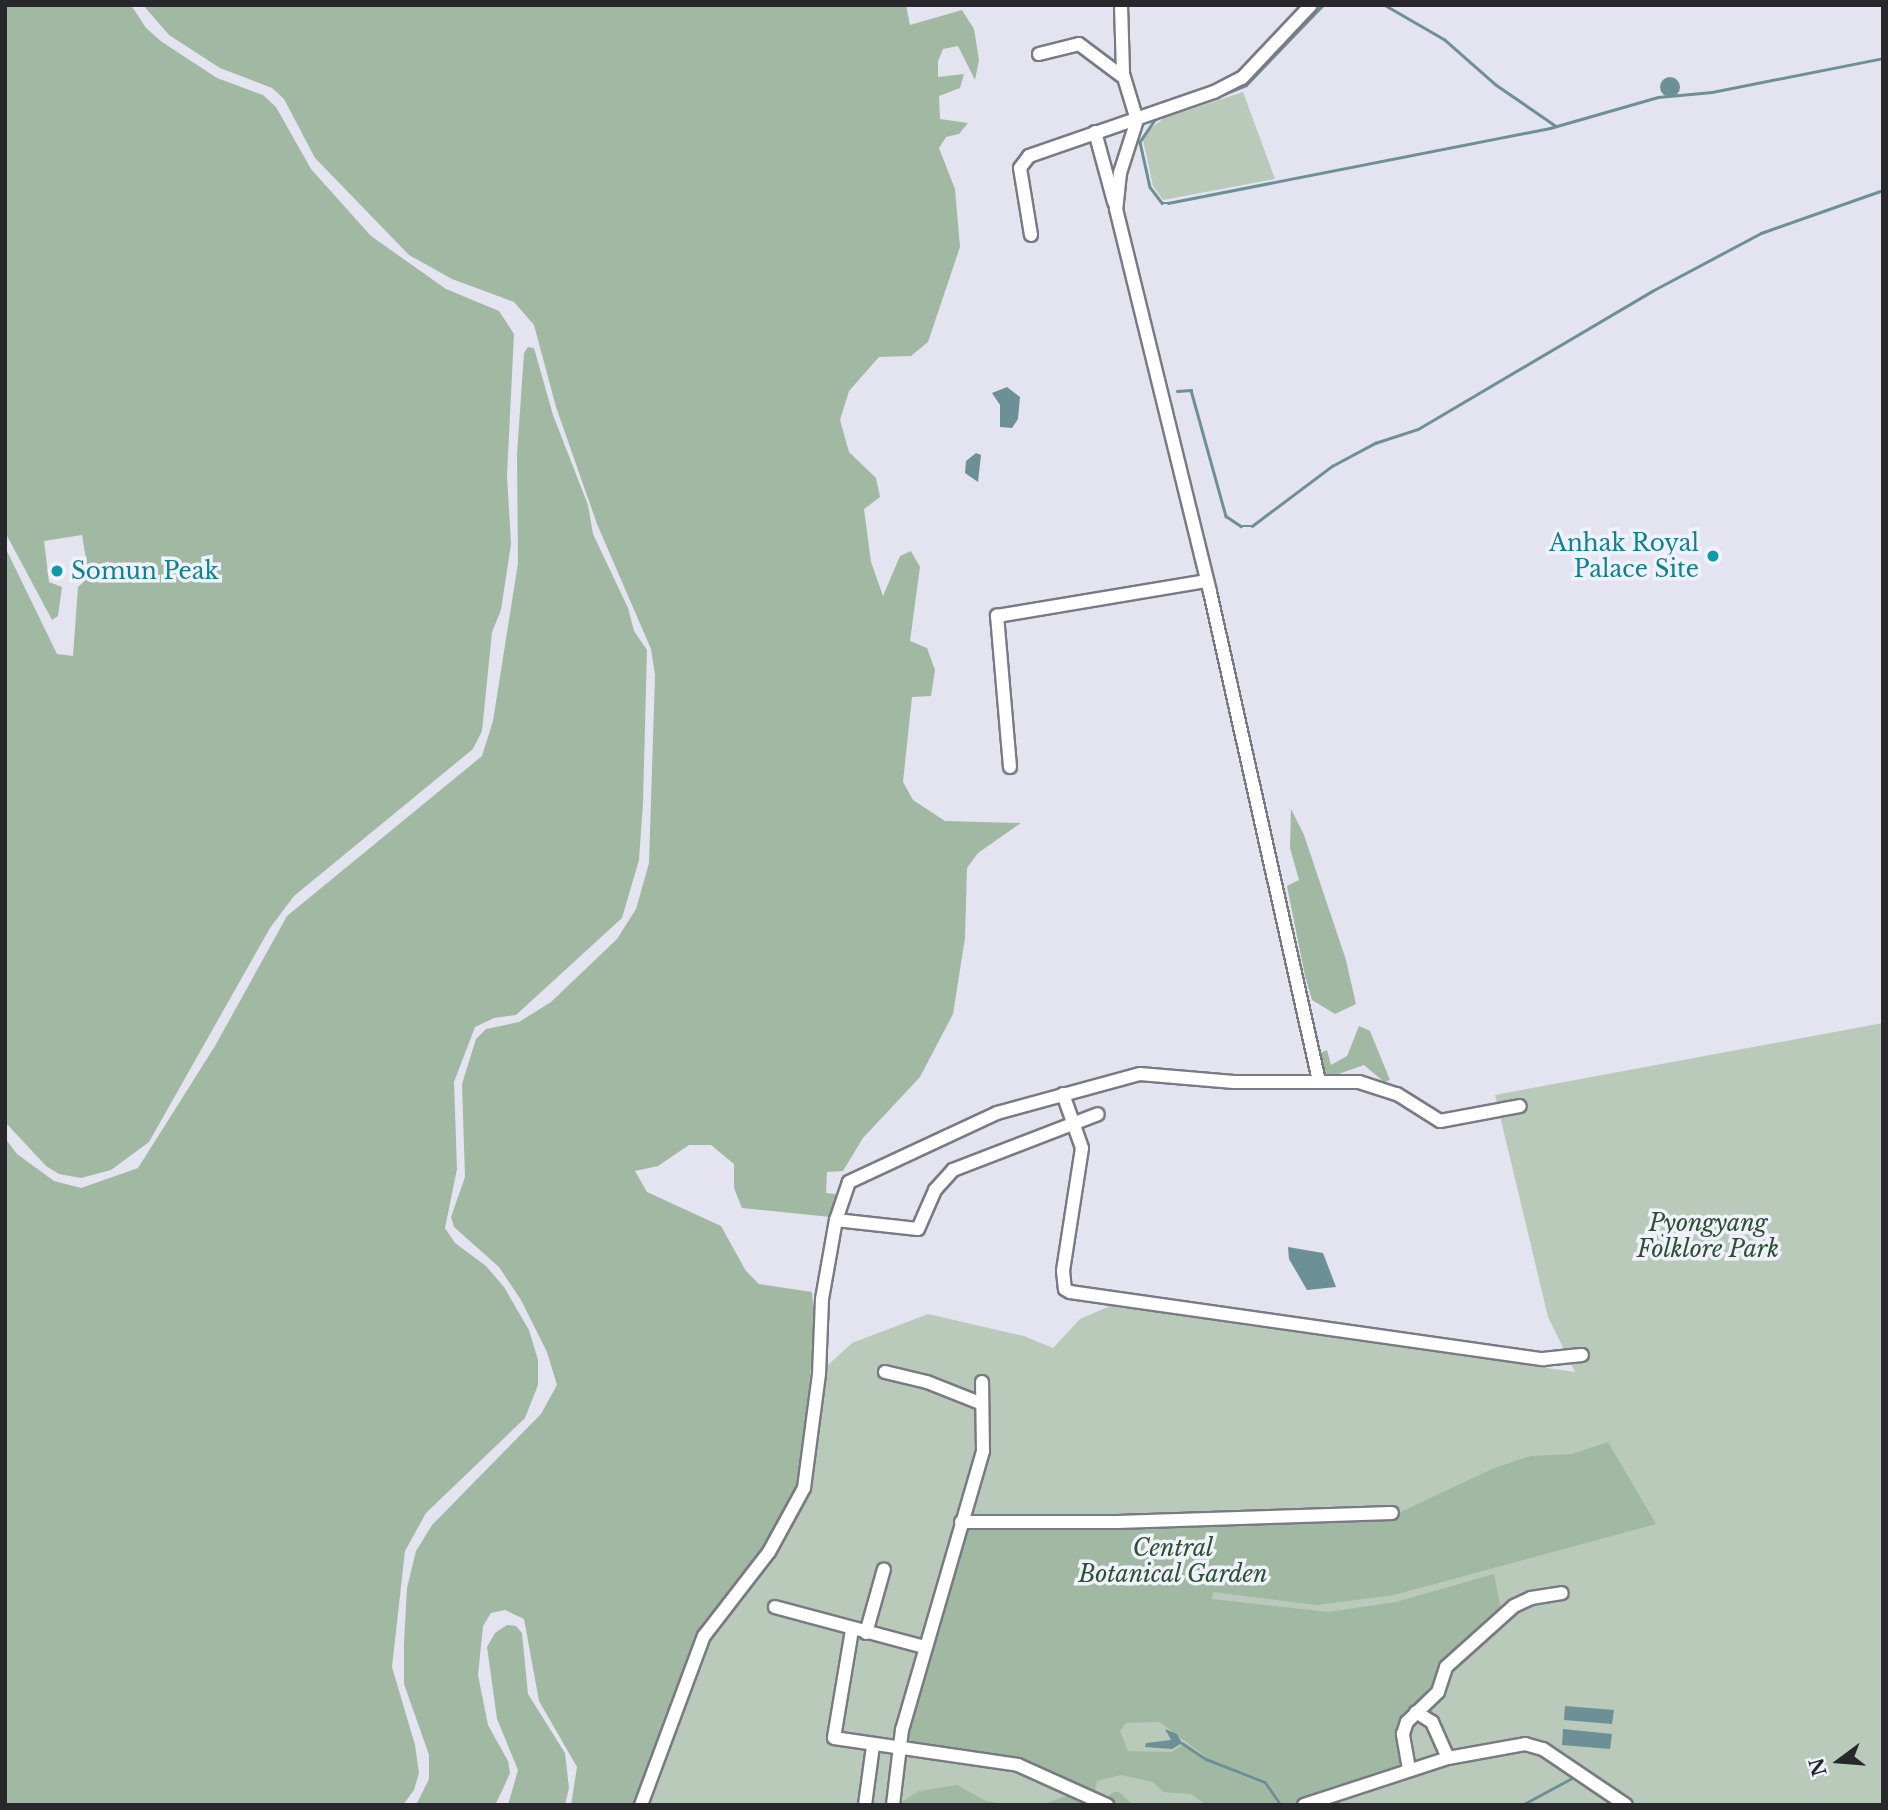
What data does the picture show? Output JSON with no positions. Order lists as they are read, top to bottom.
{
  "parks": ["Pyongyang Folklore Park", "Central Botanical Garden"],
  "places": ["Anhak Royal Palace Site", "Somun Peak"],
  "north": "left"
}
